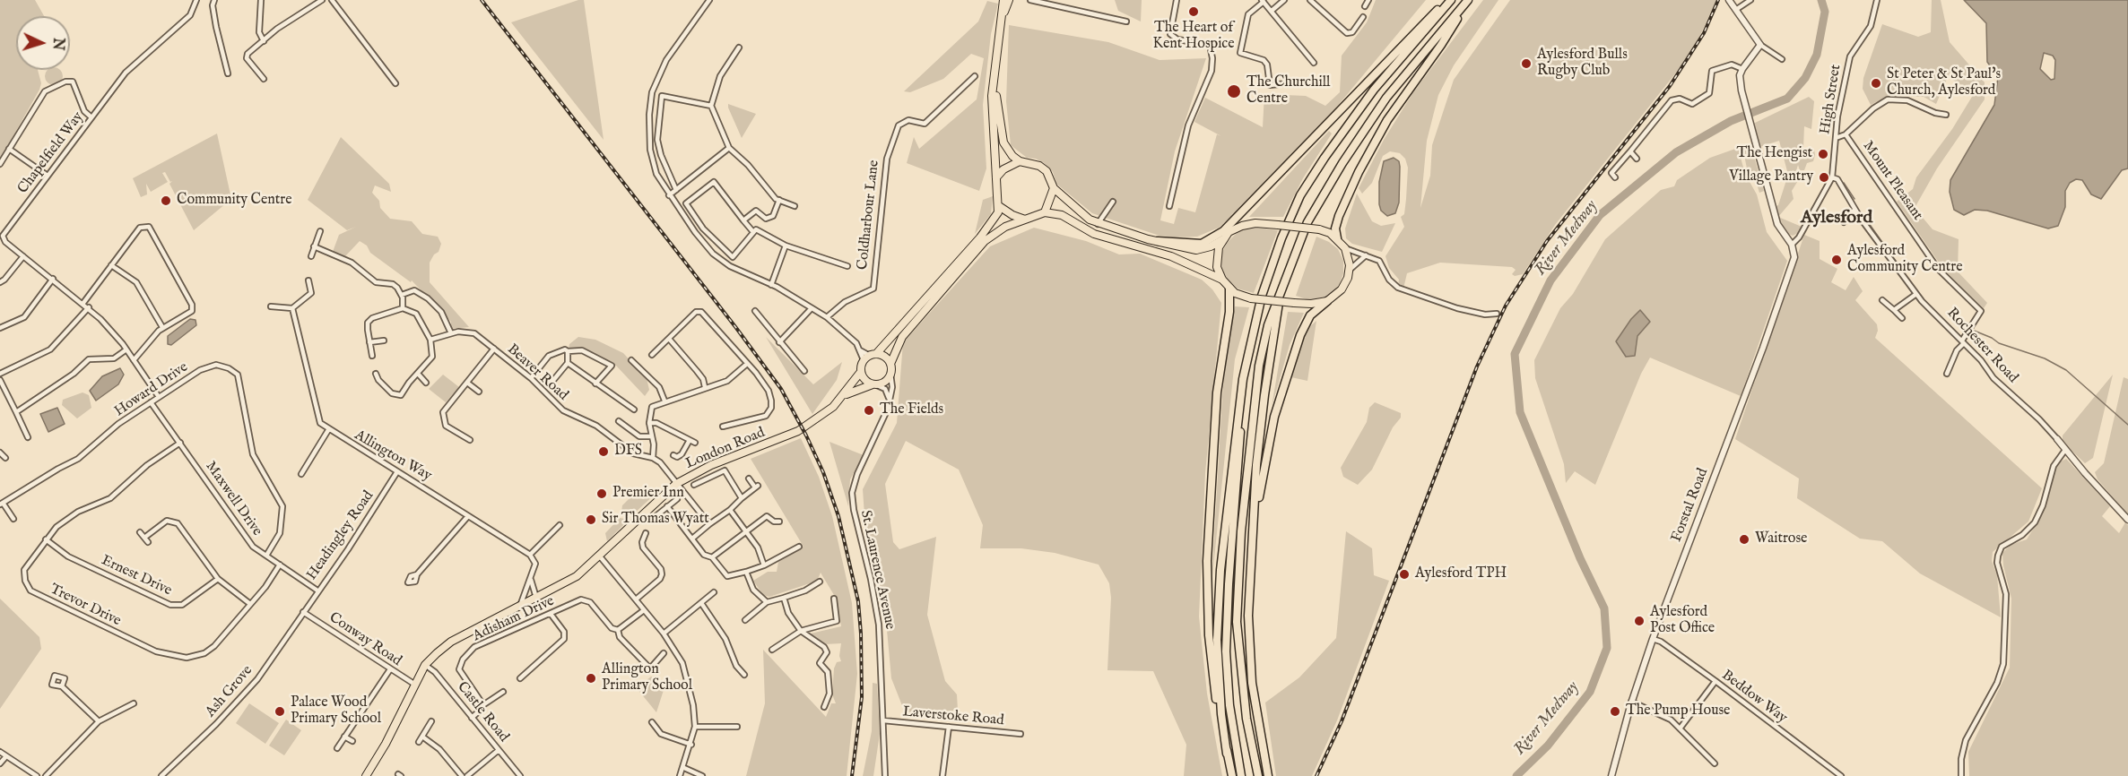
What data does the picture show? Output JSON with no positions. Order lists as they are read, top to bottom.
{
  "streets": {
    "main road": ["London Road"],
    "street": [
      "High Street",
      "Chapelfield Way",
      "Mount Pleasant",
      "Coldharbour Lane",
      "Rochester Road",
      "Beaver Road",
      "Howard Drive",
      "Allington Way",
      "Maxwell Drive",
      "Forstal Road",
      "Headingley Road",
      "St. Laurence Avenue",
      "Ernest Drive",
      "Trevor Drive",
      "Adisham Drive",
      "Conway Road",
      "Ash Grove",
      "Beddow Way",
      "Castle Road",
      "Laverstoke Road"
    ]
  },
  "crossings": [
    ["High Street", "Rochester Road"],
    ["Chapelfield Way", "Howard Drive"],
    ["Mount Pleasant", "Rochester Road"],
    ["Beaver Road", "London Road"],
    ["Howard Drive", "Maxwell Drive"],
    ["London Road", "St. Laurence Avenue"],
    ["Allington Way", "Headingley Road"],
    ["Maxwell Drive", "Headingley Road"],
    ["Maxwell Drive", "Trevor Drive"],
    ["Forstal Road", "Beddow Way"],
    ["Headingley Road", "Conway Road"],
    ["Headingley Road", "Ash Grove"],
    ["St. Laurence Avenue", "Laverstoke Road"],
    ["Ernest Drive", "Trevor Drive"],
    ["Conway Road", "Ash Grove"]
  ],
  "districts": ["Aylesford"],
  "water": ["River Medway"],
  "places": [
    "The Heart of Kent Hospice",
    "Aylesford Bulls Rugby Club",
    "St Peter & St Paul's Church, Aylesford",
    "The Churchill Centre",
    "The Hengist",
    "Village Pantry",
    "Community Centre",
    "Aylesford Community Centre",
    "The Fields",
    "DFS",
    "Premier Inn",
    "Sir Thomas Wyatt",
    "Waitrose",
    "Aylesford TPH",
    "Aylesford Post Office",
    "Allington Primary School",
    "Palace Wood Primary School",
    "The Pump House"
  ],
  "north": "right"
}
